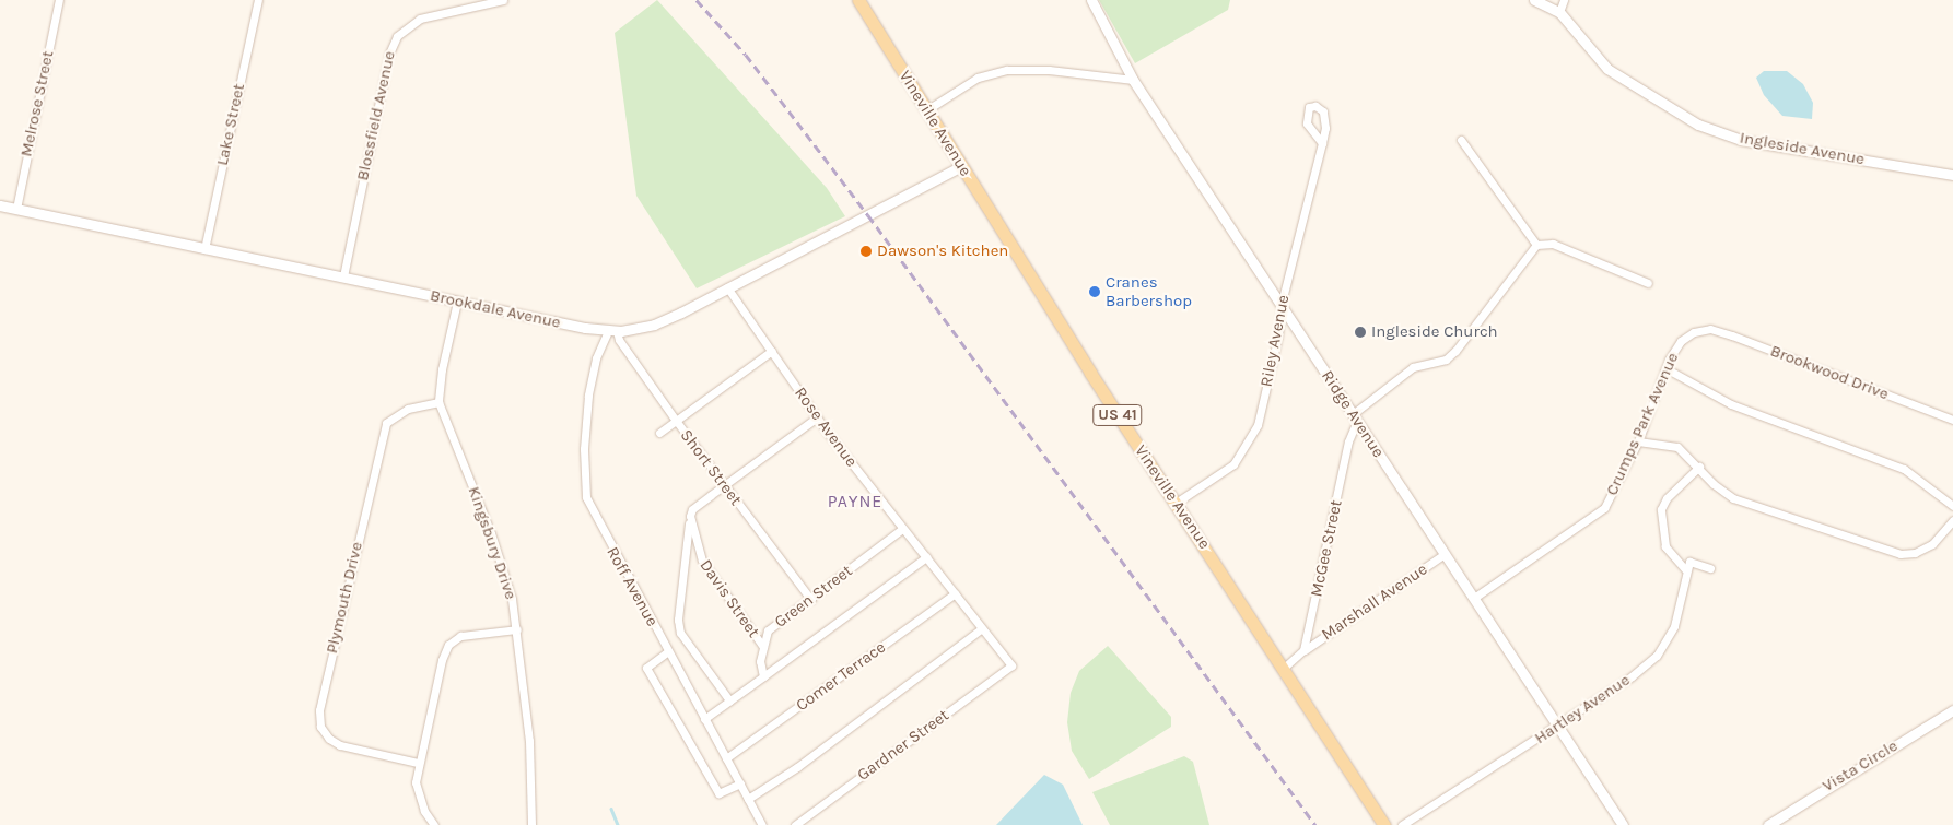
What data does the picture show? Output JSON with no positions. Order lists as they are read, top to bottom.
{
  "streets": {
    "main road": ["Vineville Avenue", "US 41"],
    "street": [
      "Melrose Street",
      "Blossfield Avenue",
      "Lake Street",
      "Ingleside Avenue",
      "Brookdale Avenue",
      "Riley Avenue",
      "Brookwood Drive",
      "Ridge Avenue",
      "Crumps Park Avenue",
      "Rose Avenue",
      "Short Street",
      "Kingsbury Drive",
      "McGee Street",
      "Roff Avenue",
      "Green Street",
      "Plymouth Drive",
      "Davis Street",
      "Marshall Avenue",
      "Comer Terrace",
      "Hartley Avenue",
      "Gardner Street",
      "Vista Circle"
    ]
  },
  "crossings": [
    ["Melrose Street", "Brookdale Avenue"],
    ["Blossfield Avenue", "Brookdale Avenue"],
    ["Vineville Avenue", "Brookdale Avenue"],
    ["Vineville Avenue", "Riley Avenue"],
    ["Lake Street", "Brookdale Avenue"],
    ["Brookdale Avenue", "Rose Avenue"],
    ["Brookdale Avenue", "Short Street"],
    ["Brookdale Avenue", "Kingsbury Drive"],
    ["Brookdale Avenue", "Roff Avenue"],
    ["Riley Avenue", "Ridge Avenue"],
    ["Brookwood Drive", "Crumps Park Avenue"],
    ["Ridge Avenue", "Crumps Park Avenue"],
    ["Ridge Avenue", "McGee Street"],
    ["Ridge Avenue", "Marshall Avenue"],
    ["Ridge Avenue", "Hartley Avenue"],
    ["Rose Avenue", "Green Street"],
    ["Rose Avenue", "Comer Terrace"],
    ["Rose Avenue", "Gardner Street"],
    ["Short Street", "Roff Avenue"],
    ["Short Street", "Green Street"],
    ["Kingsbury Drive", "Plymouth Drive"],
    ["McGee Street", "Marshall Avenue"],
    ["Roff Avenue", "Comer Terrace"],
    ["Green Street", "Davis Street"]
  ],
  "districts": ["PAYNE"],
  "places": ["Dawson's Kitchen", "Cranes Barbershop", "Ingleside Church"]
}
